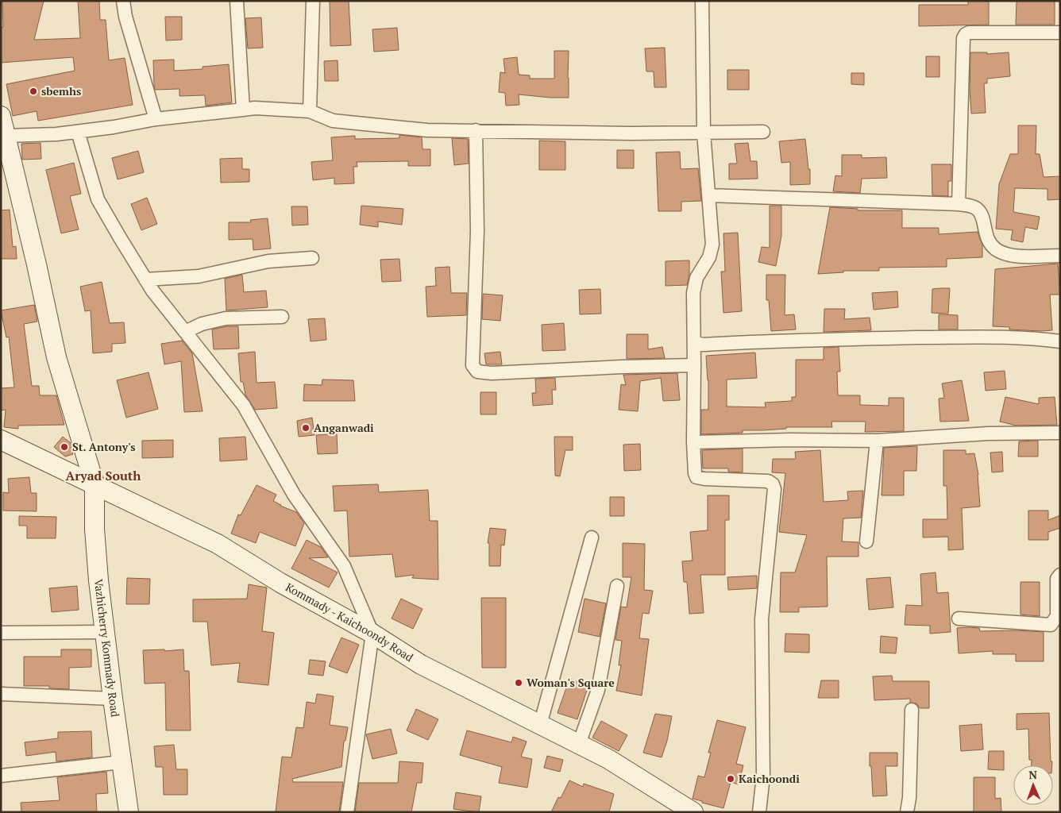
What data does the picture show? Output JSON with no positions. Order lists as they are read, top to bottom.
{
  "streets": {
    "main road": ["Kommady - Kaichoondy Road", "Vazhicherry Kommady Road"]
  },
  "crossings": [
    ["Kommady - Kaichoondy Road", "Vazhicherry Kommady Road"]
  ],
  "districts": ["Aryad South"],
  "places": [
    "sbemhs",
    "Anganwadi",
    "St. Antony's",
    "Woman's Square",
    "Kaichoondi"
  ],
  "north": "top"
}
